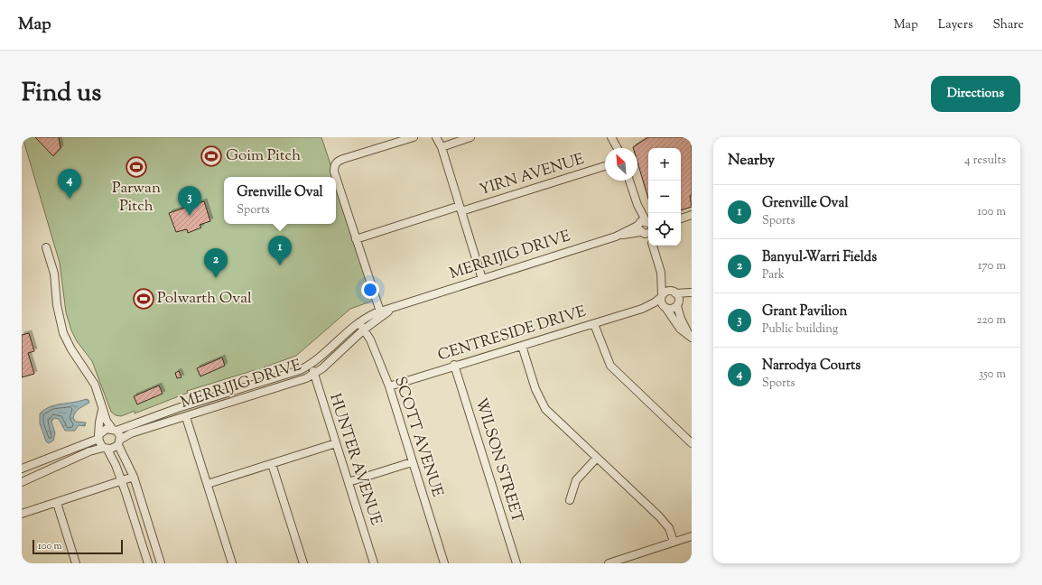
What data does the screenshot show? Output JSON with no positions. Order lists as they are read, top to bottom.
{
  "streets": {
    "street": [
      "YIRN AVENUE",
      "MERRIJIG DRIVE",
      "CENTRESIDE DRIVE",
      "SCOTT AVENUE",
      "HUNTER AVENUE",
      "WILSON STREET"
    ]
  },
  "crossings": [
    ["MERRIJIG DRIVE", "SCOTT AVENUE"],
    ["MERRIJIG DRIVE", "HUNTER AVENUE"],
    ["CENTRESIDE DRIVE", "SCOTT AVENUE"],
    ["CENTRESIDE DRIVE", "WILSON STREET"]
  ],
  "places": {
    "sports": ["Goim Pitch", "Parwan Pitch", "Polwarth Oval"]
  },
  "scale_bar": "100 m",
  "north": "top left",
  "page": {
    "header": "Map",
    "nav": ["Map", "Layers", "Share"],
    "title": "Find us",
    "buttons": "Directions",
    "heading": ["Nearby", "4 results"],
    "map_buttons": ["+", "−"],
    "pins": [
      "4",
      "3",
      "1",
      "2"
    ],
    "popup": ["Grenville Oval", "Sports"],
    "list": [
      {
        "mark": "1",
        "name": "Grenville Oval",
        "note": "Sports",
        "value": "100 m"
      },
      {
        "mark": "2",
        "name": "Banyul-Warri Fields",
        "note": "Park",
        "value": "170 m"
      },
      {
        "mark": "3",
        "name": "Grant Pavilion",
        "note": "Public building",
        "value": "220 m"
      },
      {
        "mark": "4",
        "name": "Narrodya Courts",
        "note": "Sports",
        "value": "350 m"
      }
    ],
    "scale": "100 m"
  }
}
